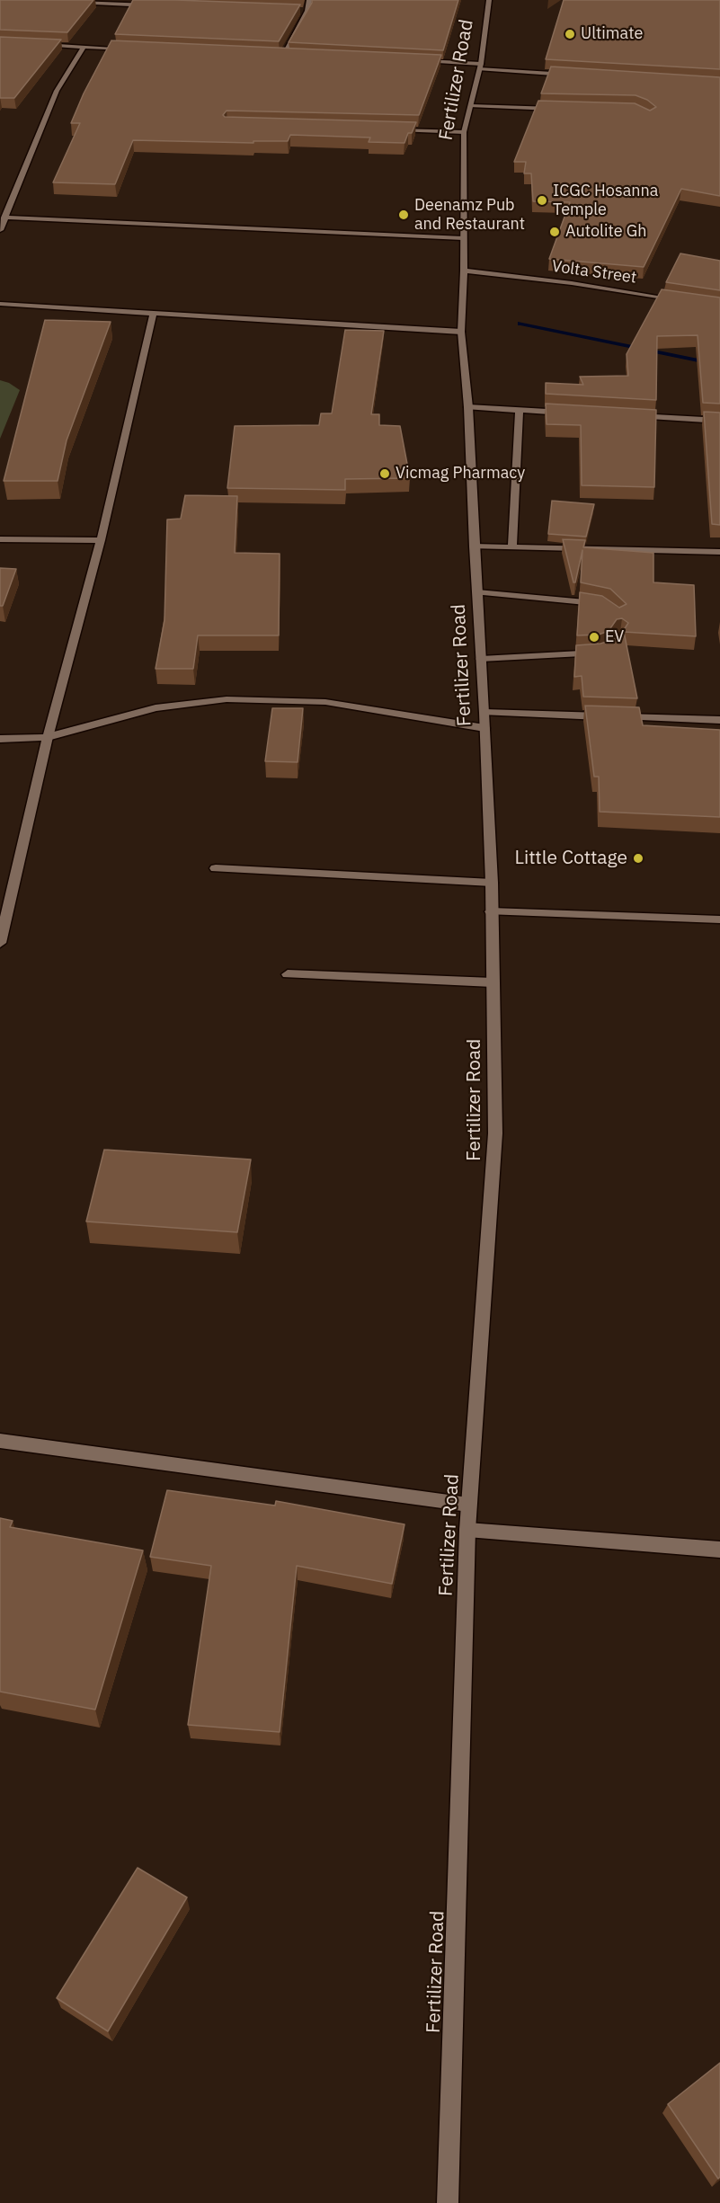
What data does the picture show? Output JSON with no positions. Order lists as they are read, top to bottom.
{
  "streets": {
    "street": ["Fertilizer Road", "Volta Street"]
  },
  "crossings": [
    ["Fertilizer Road", "Volta Street"]
  ],
  "places": [
    "Ultimate",
    "ICGC Hosanna Temple",
    "Deenamz Pub and Restaurant",
    "Autolite Gh",
    "Vicmag Pharmacy",
    "EV",
    "Little Cottage"
  ]
}
